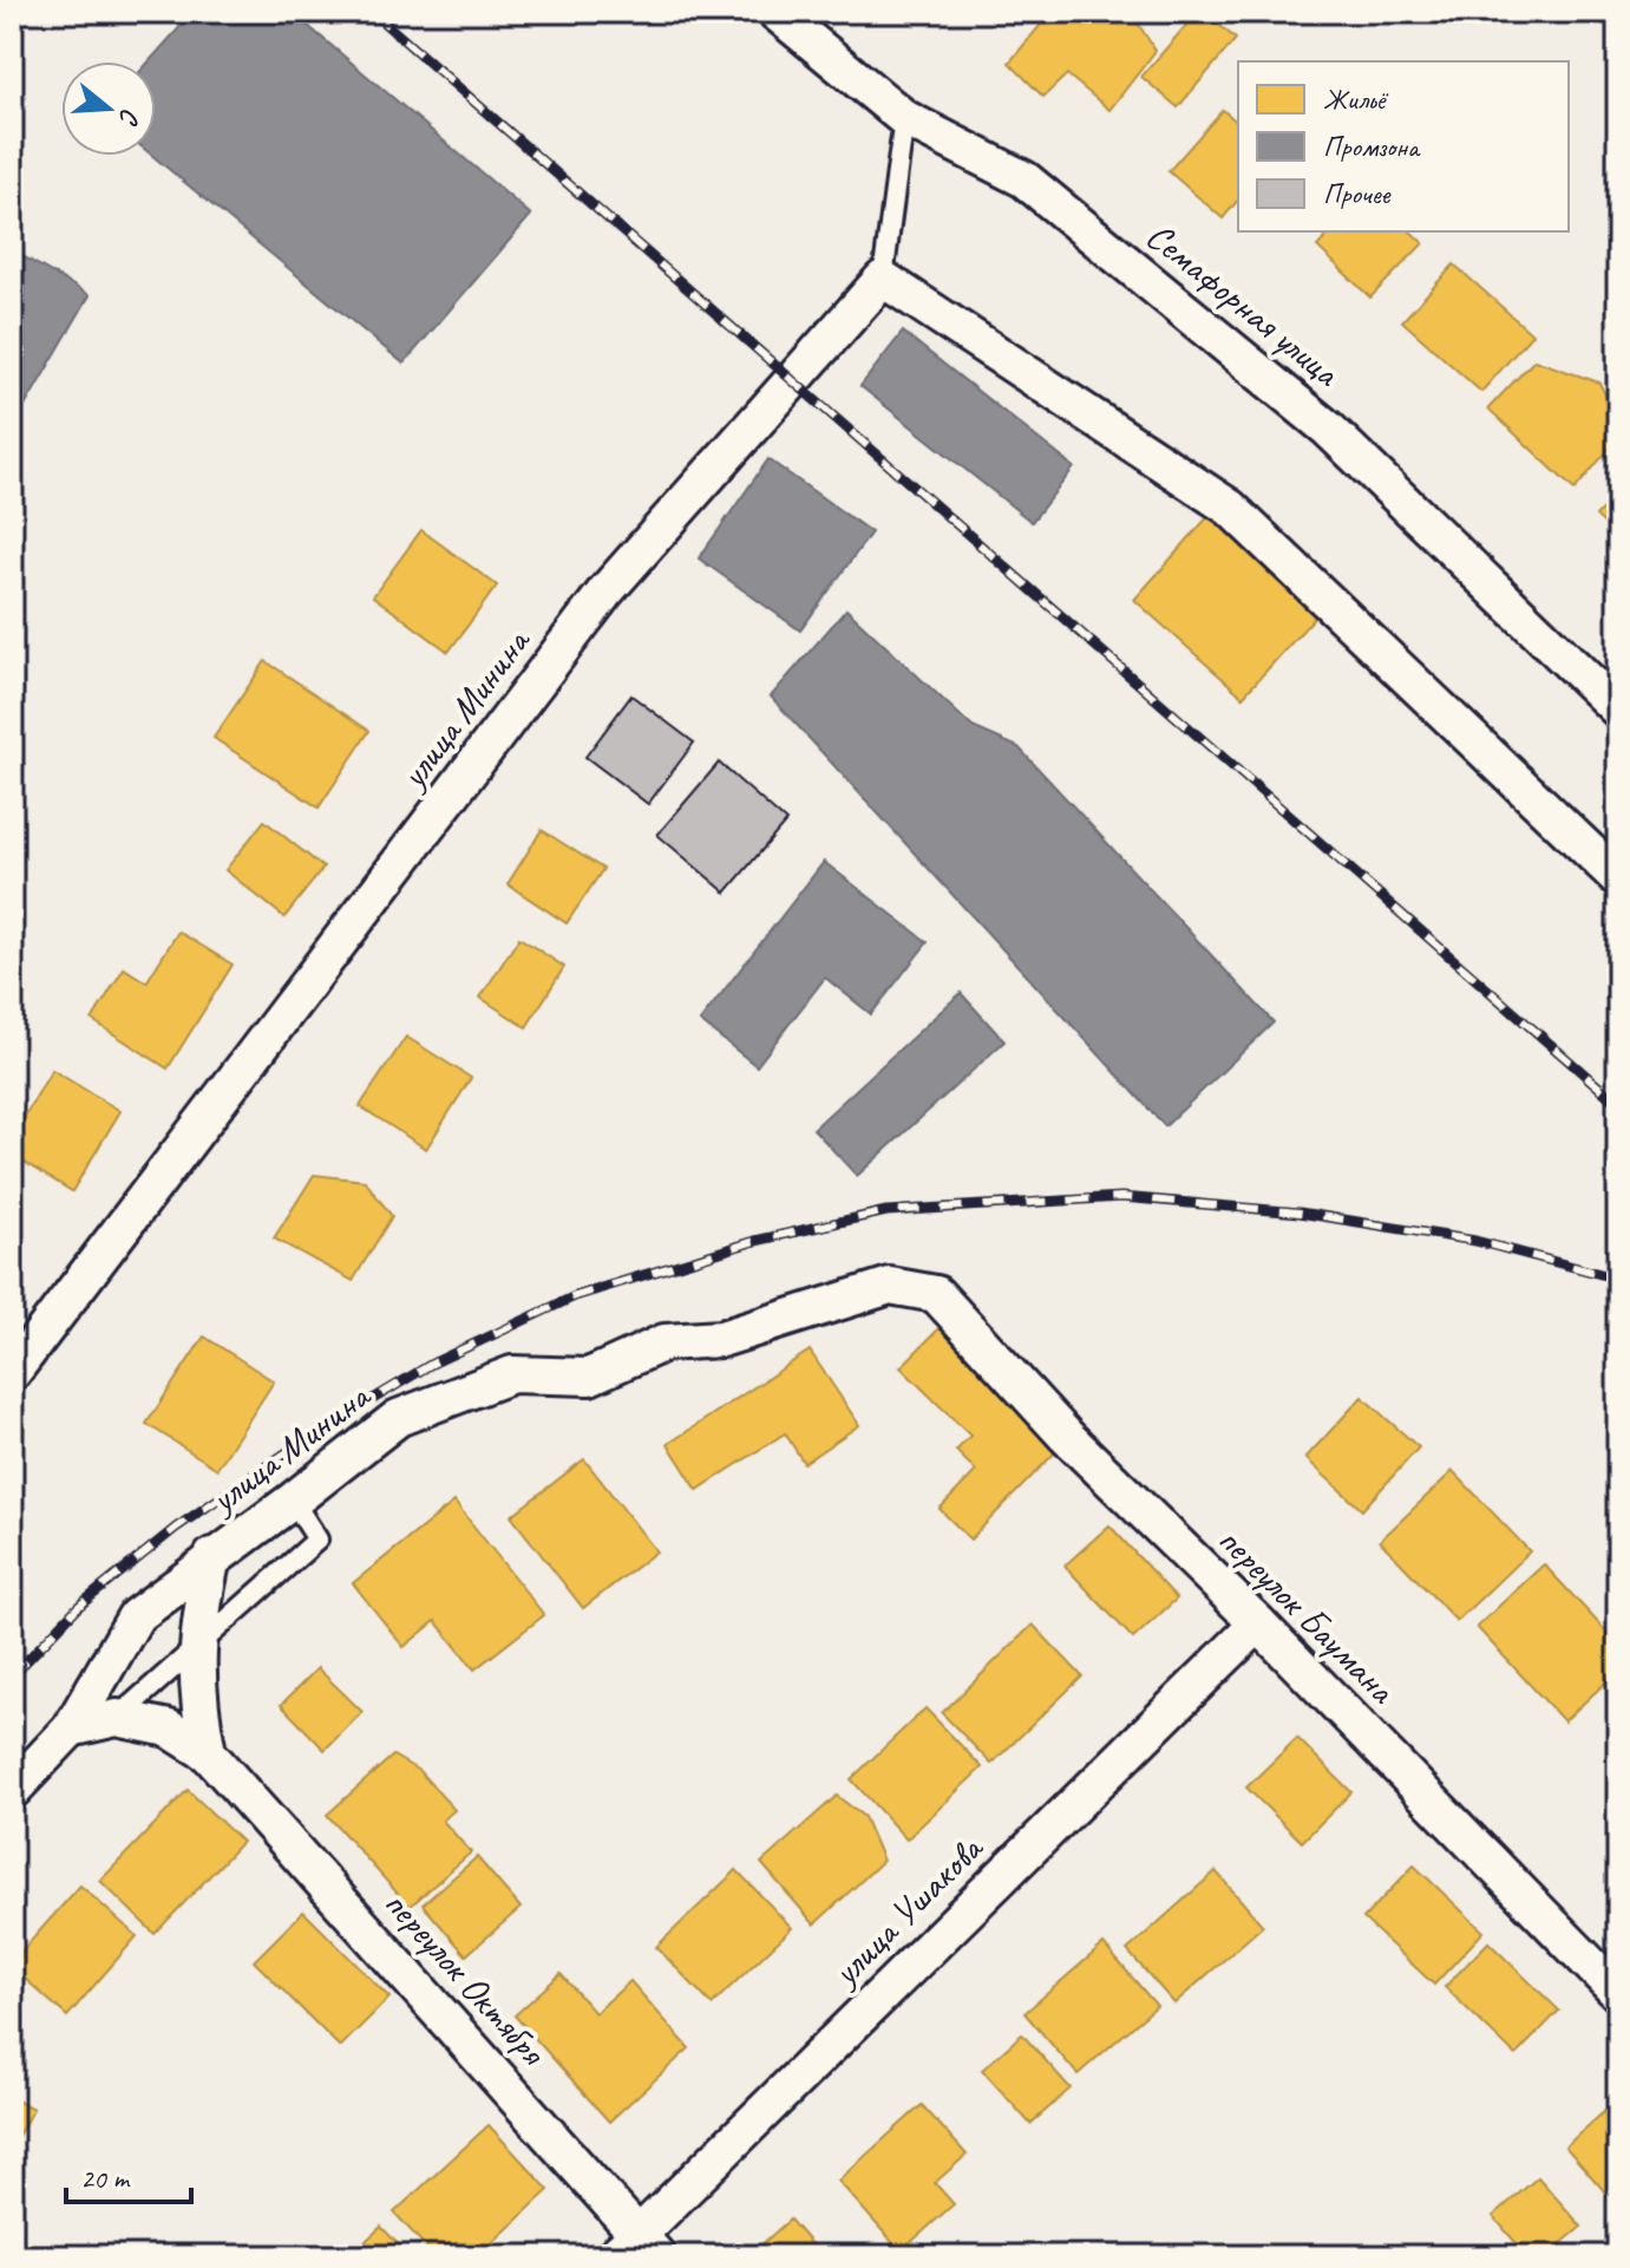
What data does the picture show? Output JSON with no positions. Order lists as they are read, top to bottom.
{
  "streets": {
    "street": [
      "Семафорная улица",
      "улица Минина",
      "переулок Баумана",
      "улица Ушакова",
      "переулок Октября"
    ]
  },
  "crossings": [
    ["улица Минина", "переулок Баумана"],
    ["улица Минина", "переулок Октября"],
    ["переулок Баумана", "улица Ушакова"],
    ["улица Ушакова", "переулок Октября"]
  ],
  "legend": ["Жильё", "Промзона", "Прочее"],
  "scale_bar": "20 m",
  "north": "right"
}
